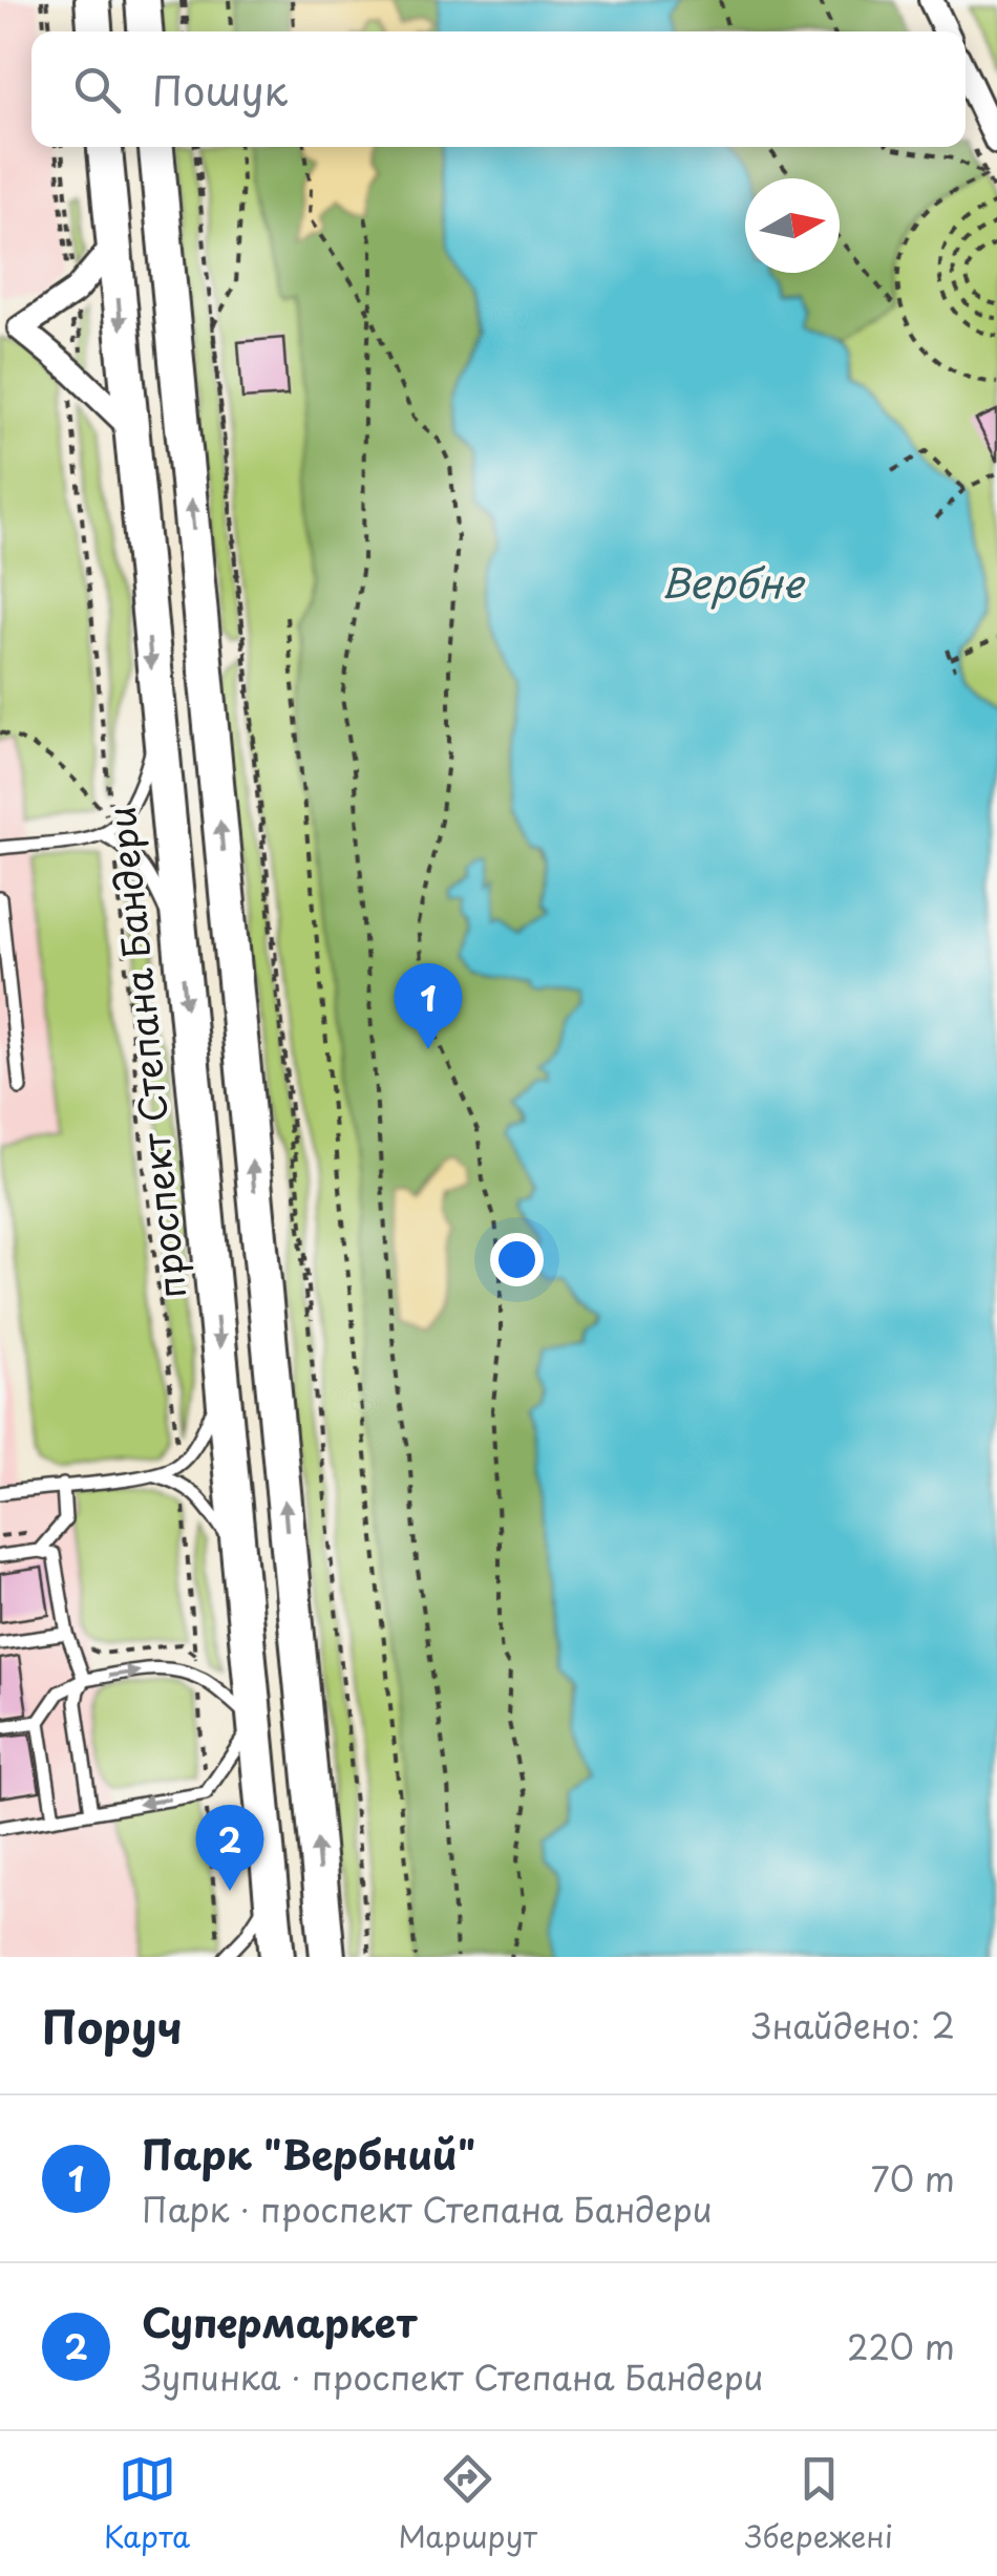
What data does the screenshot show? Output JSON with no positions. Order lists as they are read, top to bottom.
{
  "streets": {
    "main road": ["проспект Степана Бандери"]
  },
  "water": ["Вербне"],
  "north": "right",
  "page": {
    "search": "Пошук",
    "pins": ["1", "2"],
    "heading": ["Поруч", "Знайдено: 2"],
    "list": [
      {
        "mark": "1",
        "name": "Парк \"Вербний\"",
        "note": "Парк · проспект Степана Бандери",
        "value": "70 m"
      },
      {
        "mark": "2",
        "name": "Супермаркет",
        "note": "Зупинка · проспект Степана Бандери",
        "value": "220 m"
      }
    ],
    "nav": ["Карта", "Маршрут", "Збережені"]
  }
}
